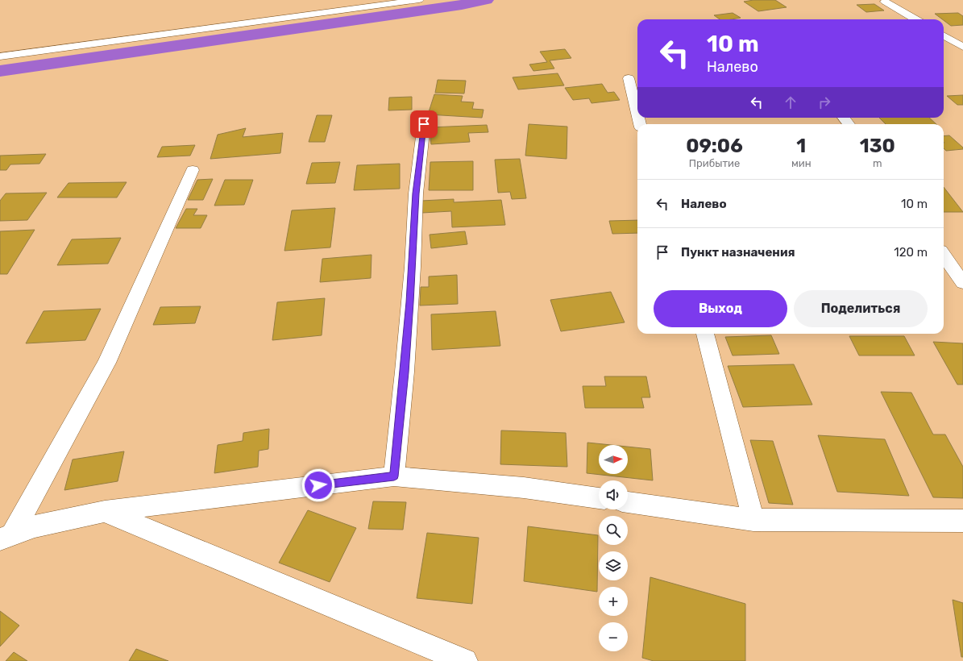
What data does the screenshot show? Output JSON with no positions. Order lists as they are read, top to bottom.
{
  "north": "right",
  "page": {
    "turn": ["10 m", "Налево"],
    "eta": [
      "09:06",
      "Прибытие",
      "1",
      "мин",
      "130",
      "m"
    ],
    "list": [
      {
        "name": "Налево",
        "value": "10 m"
      },
      {
        "name": "Пункт назначения",
        "value": "120 m"
      }
    ],
    "buttons": ["Выход", "Поделиться"],
    "map_buttons": ["+", "−"]
  }
}
